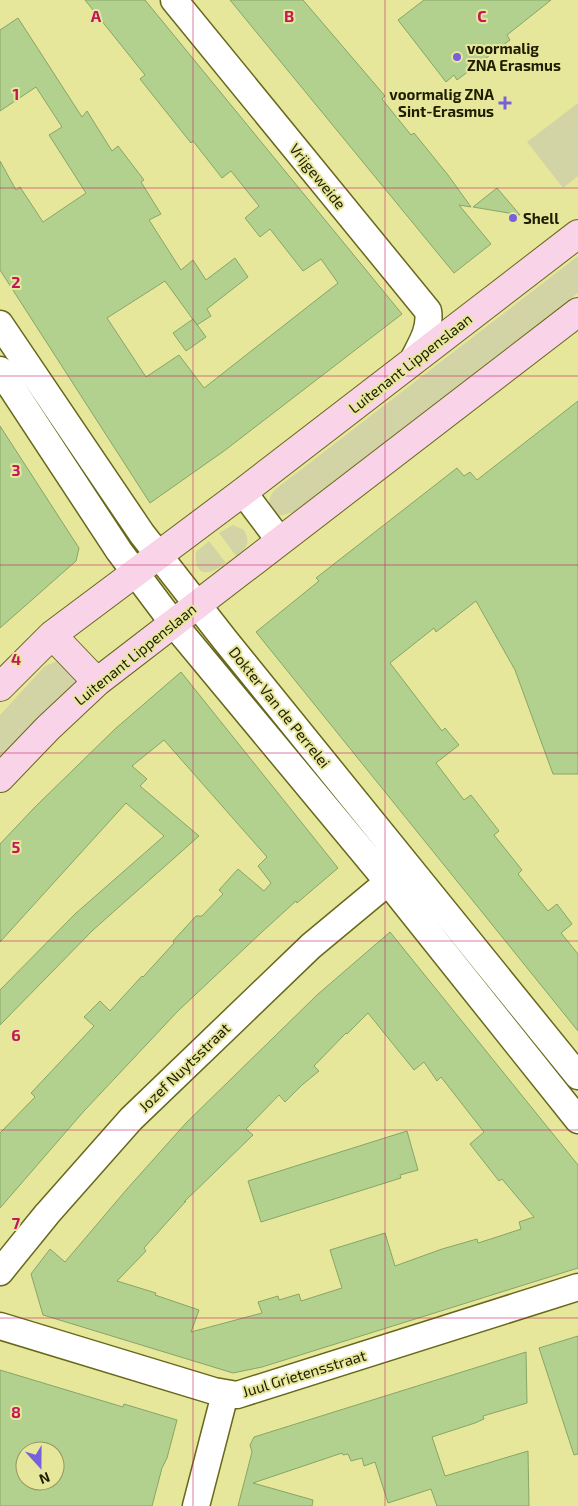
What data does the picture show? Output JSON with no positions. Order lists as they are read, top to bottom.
{
  "streets": {
    "main road": ["Luitenant Lippenslaan"],
    "street": [
      "Vrijgeweide",
      "Dokter Van de Perrelei",
      "Jozef Nuytsstraat",
      "Juul Grietensstraat"
    ]
  },
  "crossings": [
    ["Vrijgeweide", "Luitenant Lippenslaan"],
    ["Luitenant Lippenslaan", "Dokter Van de Perrelei"],
    ["Dokter Van de Perrelei", "Jozef Nuytsstraat"]
  ],
  "places": {
    "other": ["voormalig ZNA Erasmus", "Shell"],
    "health": ["voormalig ZNA Sint-Erasmus"]
  },
  "north": "bottom",
  "grid": {
    "columns": ["A", "B", "C"],
    "rows": [
      "1",
      "2",
      "3",
      "4",
      "5",
      "6",
      "7",
      "8"
    ]
  }
}
